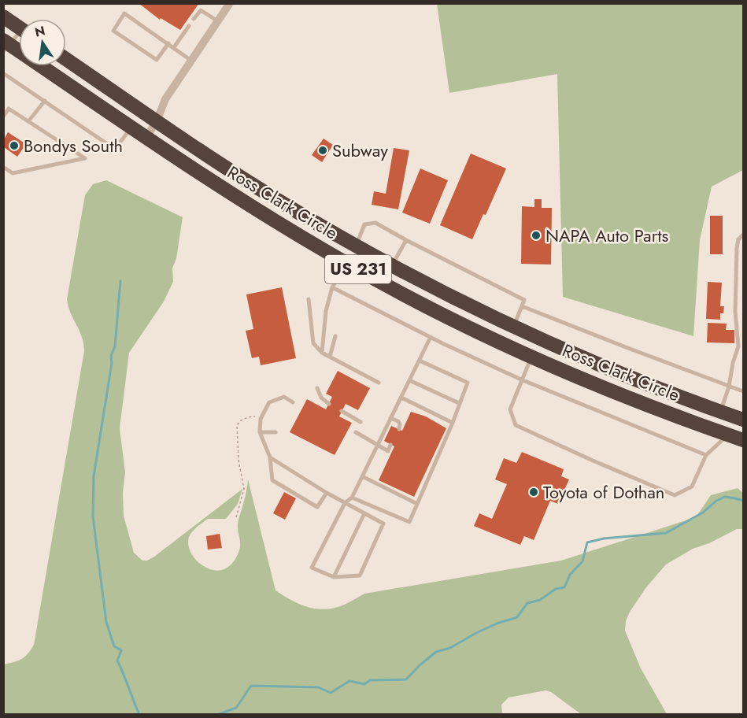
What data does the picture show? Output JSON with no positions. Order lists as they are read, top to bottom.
{
  "streets": {
    "highway": ["Ross Clark Circle", "US 231"]
  },
  "places": [
    "Bondys South",
    "Subway",
    "NAPA Auto Parts",
    "Toyota of Dothan"
  ],
  "north": "top"
}
